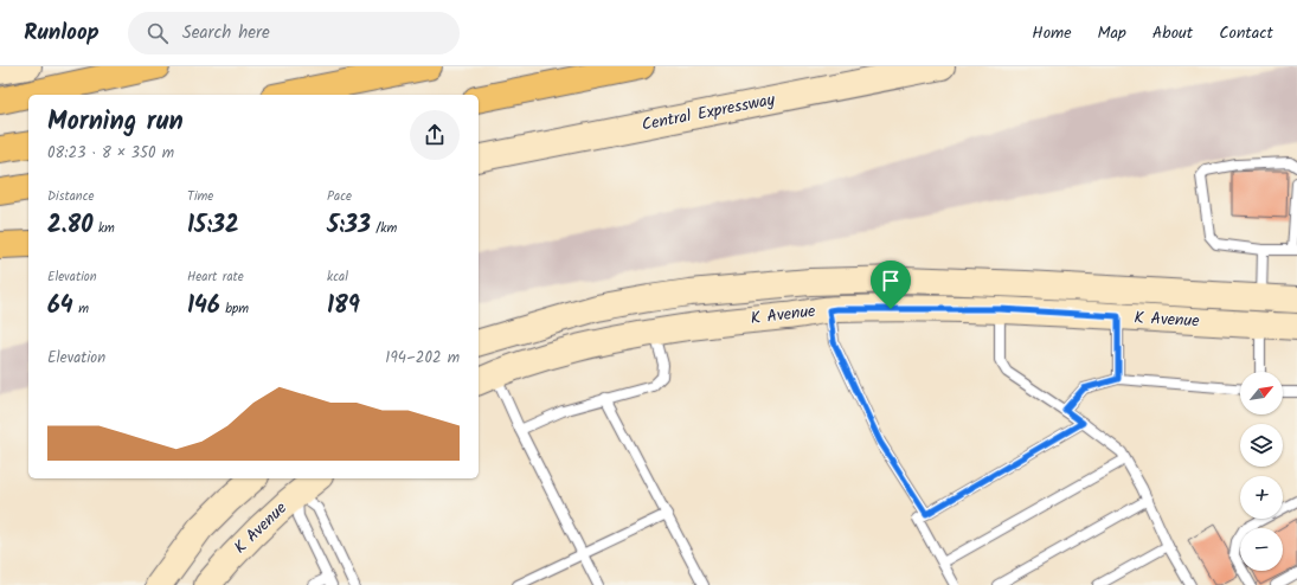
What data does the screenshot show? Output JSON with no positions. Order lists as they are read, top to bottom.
{
  "streets": {
    "main road": ["Central Expressway", "K Avenue"]
  },
  "north": "top right",
  "page": {
    "header": "Runloop",
    "search": "Search here",
    "nav": [
      "Home",
      "Map",
      "About",
      "Contact"
    ],
    "heading": ["Morning run", "08:23 · 8 × 350 m"],
    "stats": [
      ["Distance", "2.80 km"],
      ["Time", "15:32"],
      ["Pace", "5:33 /km"],
      ["Elevation", "64 m"],
      ["Heart rate", "146 bpm"],
      ["kcal", "189"]
    ],
    "chart": ["Elevation", "194–202 m"],
    "map_buttons": ["+", "−"]
  }
}
